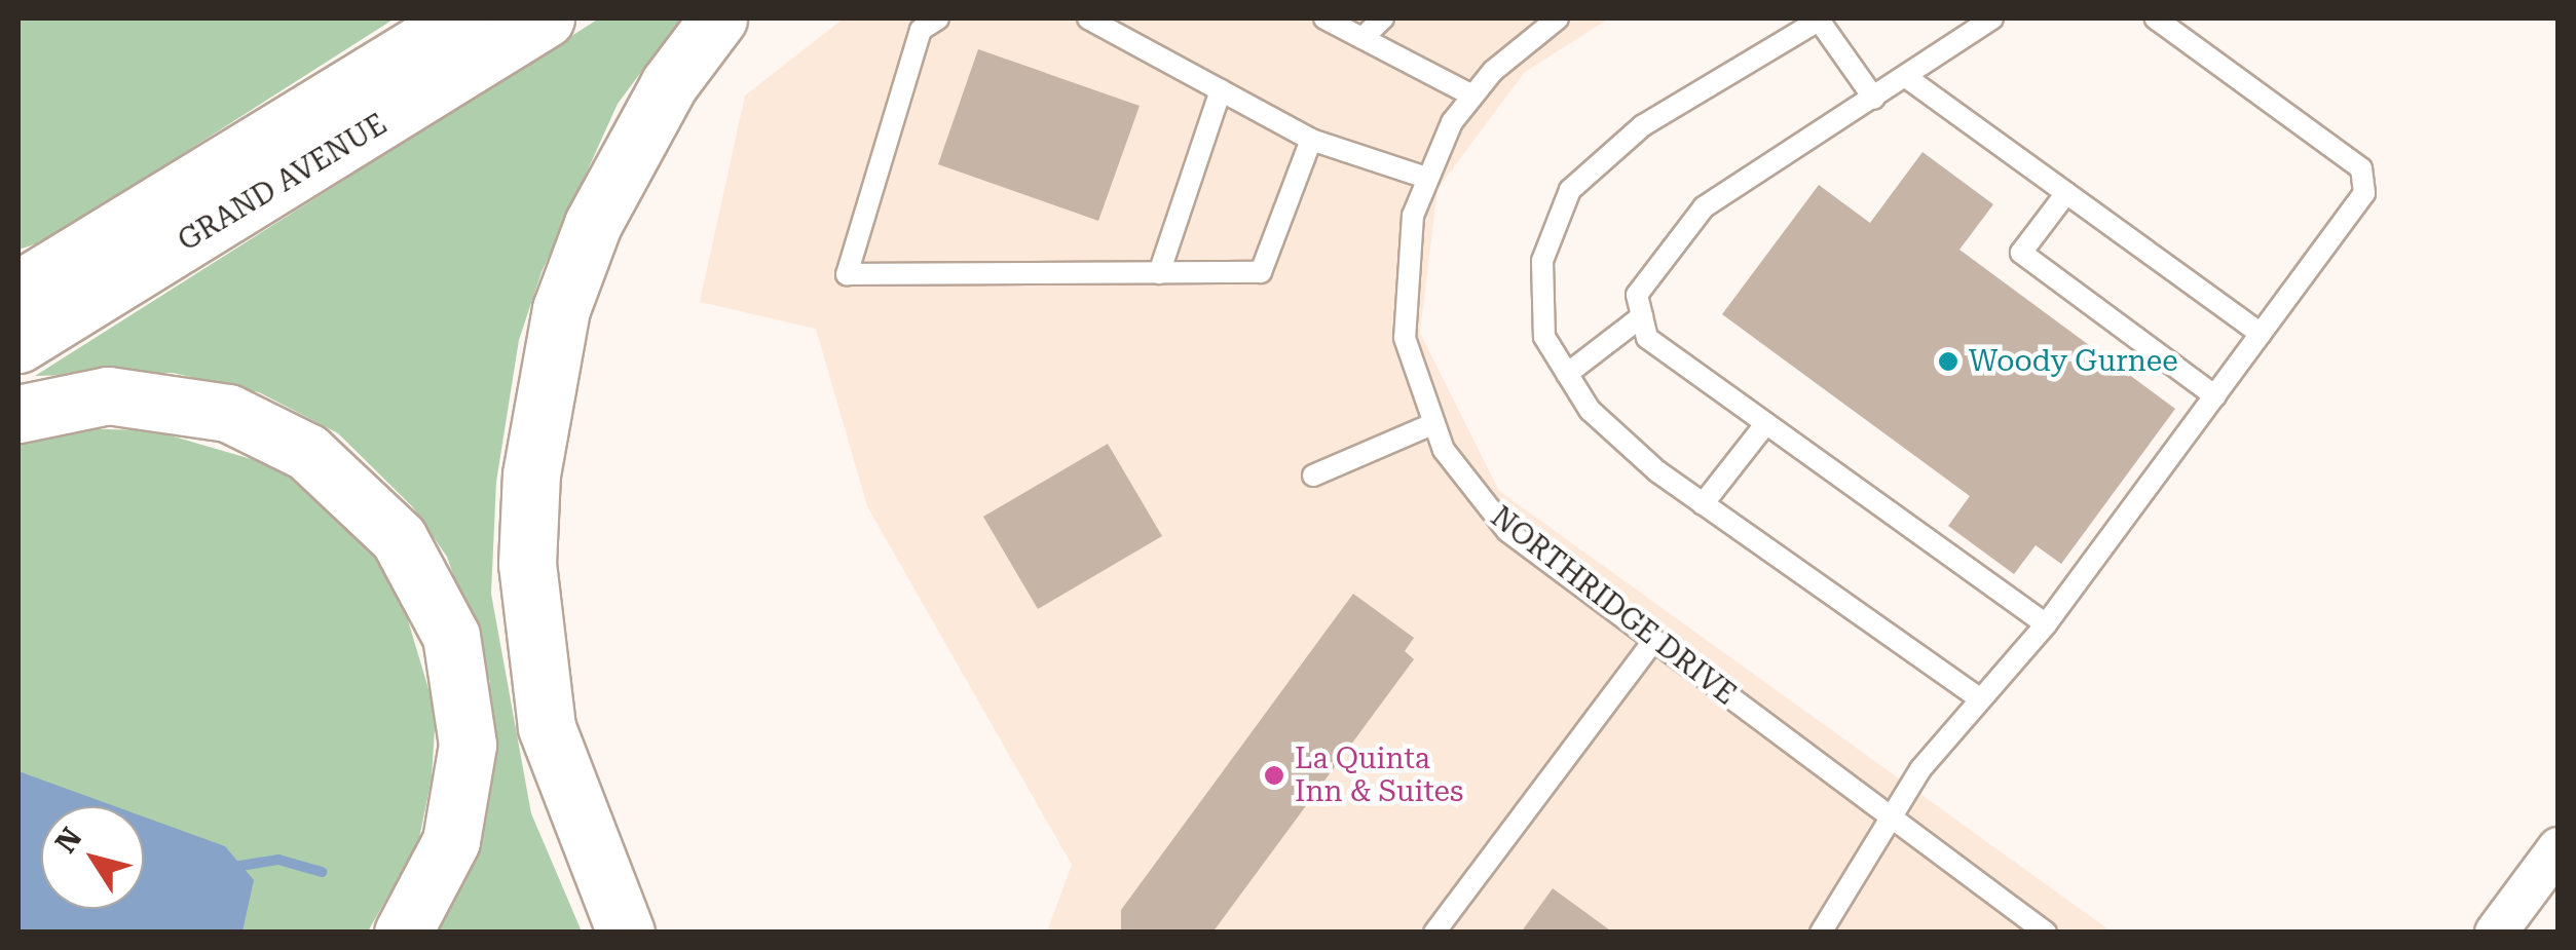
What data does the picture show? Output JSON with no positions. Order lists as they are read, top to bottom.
{
  "streets": {
    "main road": ["GRAND AVENUE"],
    "lane": ["NORTHRIDGE DRIVE"]
  },
  "places": ["Woody Gurnee", "La Quinta Inn & Suites"],
  "north": "top left"
}
